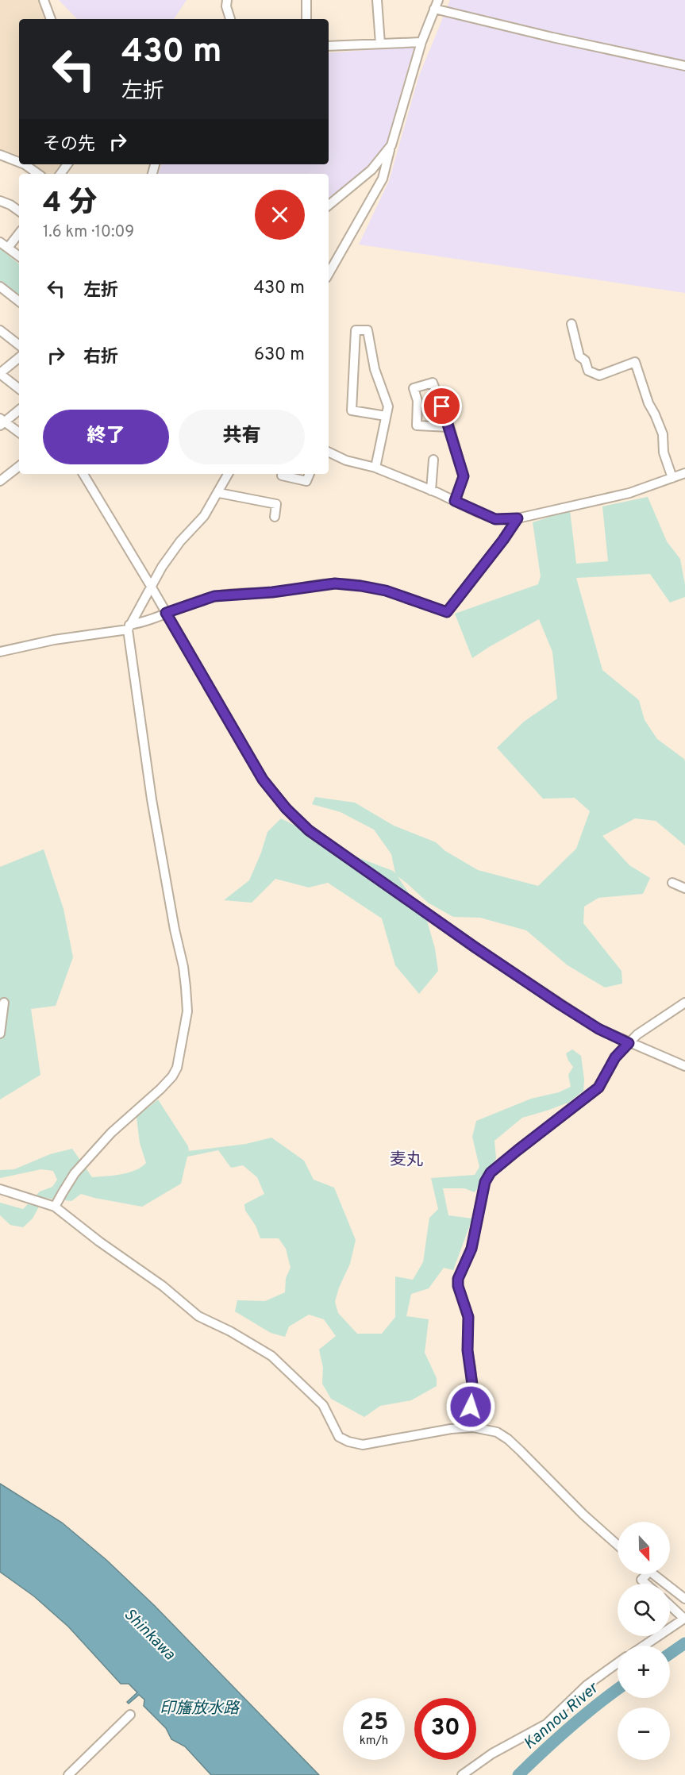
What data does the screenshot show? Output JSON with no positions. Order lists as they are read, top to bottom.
{
  "districts": ["麦丸"],
  "water": ["Shinkawa", "印旛放水路", "Kannou River"],
  "north": "bottom",
  "page": {
    "turn": ["430 m", "左折"],
    "then": "その先",
    "heading": ["4 分", "1.6 km · 10:09"],
    "list": [
      {
        "name": "左折",
        "value": "430 m"
      },
      {
        "name": "右折",
        "value": "630 m"
      }
    ],
    "buttons": ["終了", "共有"],
    "map_buttons": ["+", "−"],
    "speed": "25 km/h",
    "limit": "30"
  }
}
